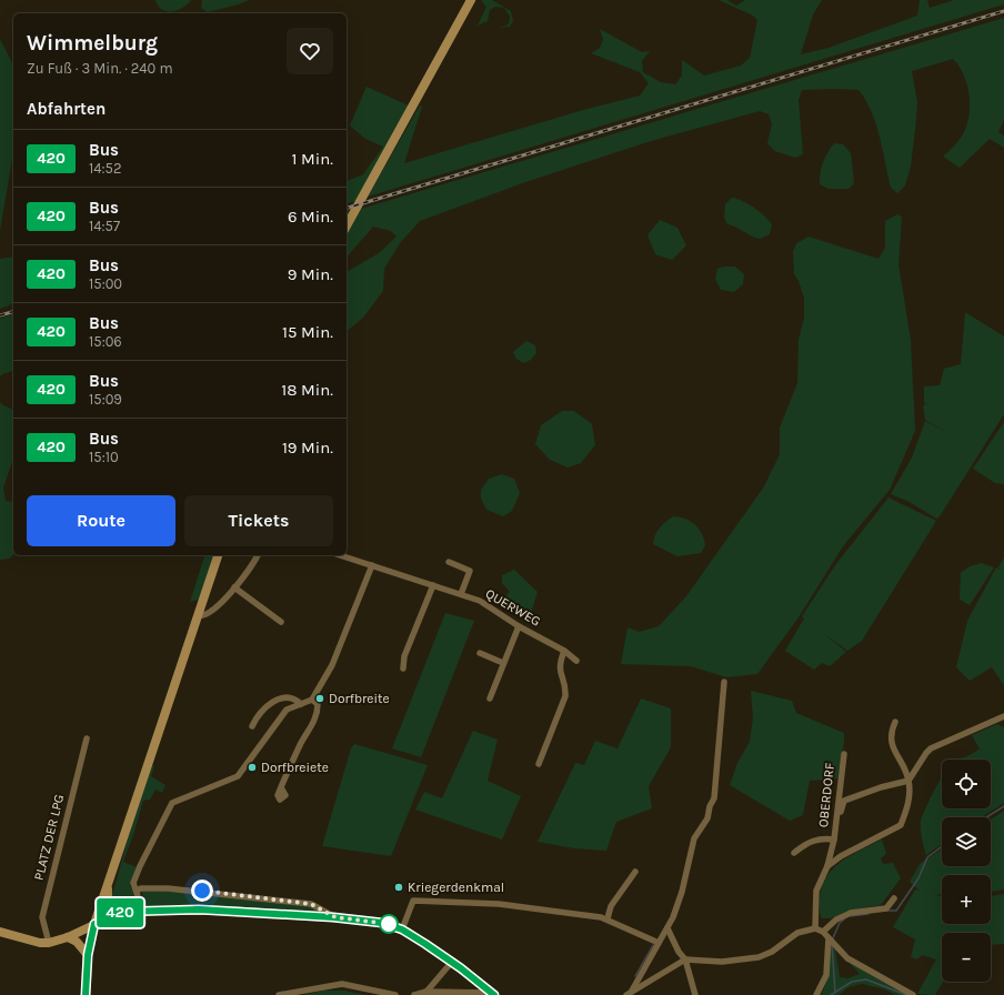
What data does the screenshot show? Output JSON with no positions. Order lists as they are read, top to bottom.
{
  "streets": {
    "street": ["QUERWEG", "OBERDORF", "PLATZ DER LPG"]
  },
  "places": ["Dorfbreite", "Dorfbreiete", "Kriegerdenkmal"],
  "lines": ["bus line 420"],
  "page": {
    "on_map": "420",
    "heading": [
      ["Wimmelburg", "Zu Fuß · 3 Min. · 240 m"],
      "Abfahrten"
    ],
    "list": [
      {
        "mark": "420",
        "name": "Bus",
        "note": "14:52",
        "value": "1 Min."
      },
      {
        "mark": "420",
        "name": "Bus",
        "note": "14:57",
        "value": "6 Min."
      },
      {
        "mark": "420",
        "name": "Bus",
        "note": "15:00",
        "value": "9 Min."
      },
      {
        "mark": "420",
        "name": "Bus",
        "note": "15:06",
        "value": "15 Min."
      },
      {
        "mark": "420",
        "name": "Bus",
        "note": "15:09",
        "value": "18 Min."
      },
      {
        "mark": "420",
        "name": "Bus",
        "note": "15:10",
        "value": "19 Min."
      }
    ],
    "buttons": ["Route", "Tickets"],
    "map_buttons": ["+", "−"]
  }
}
